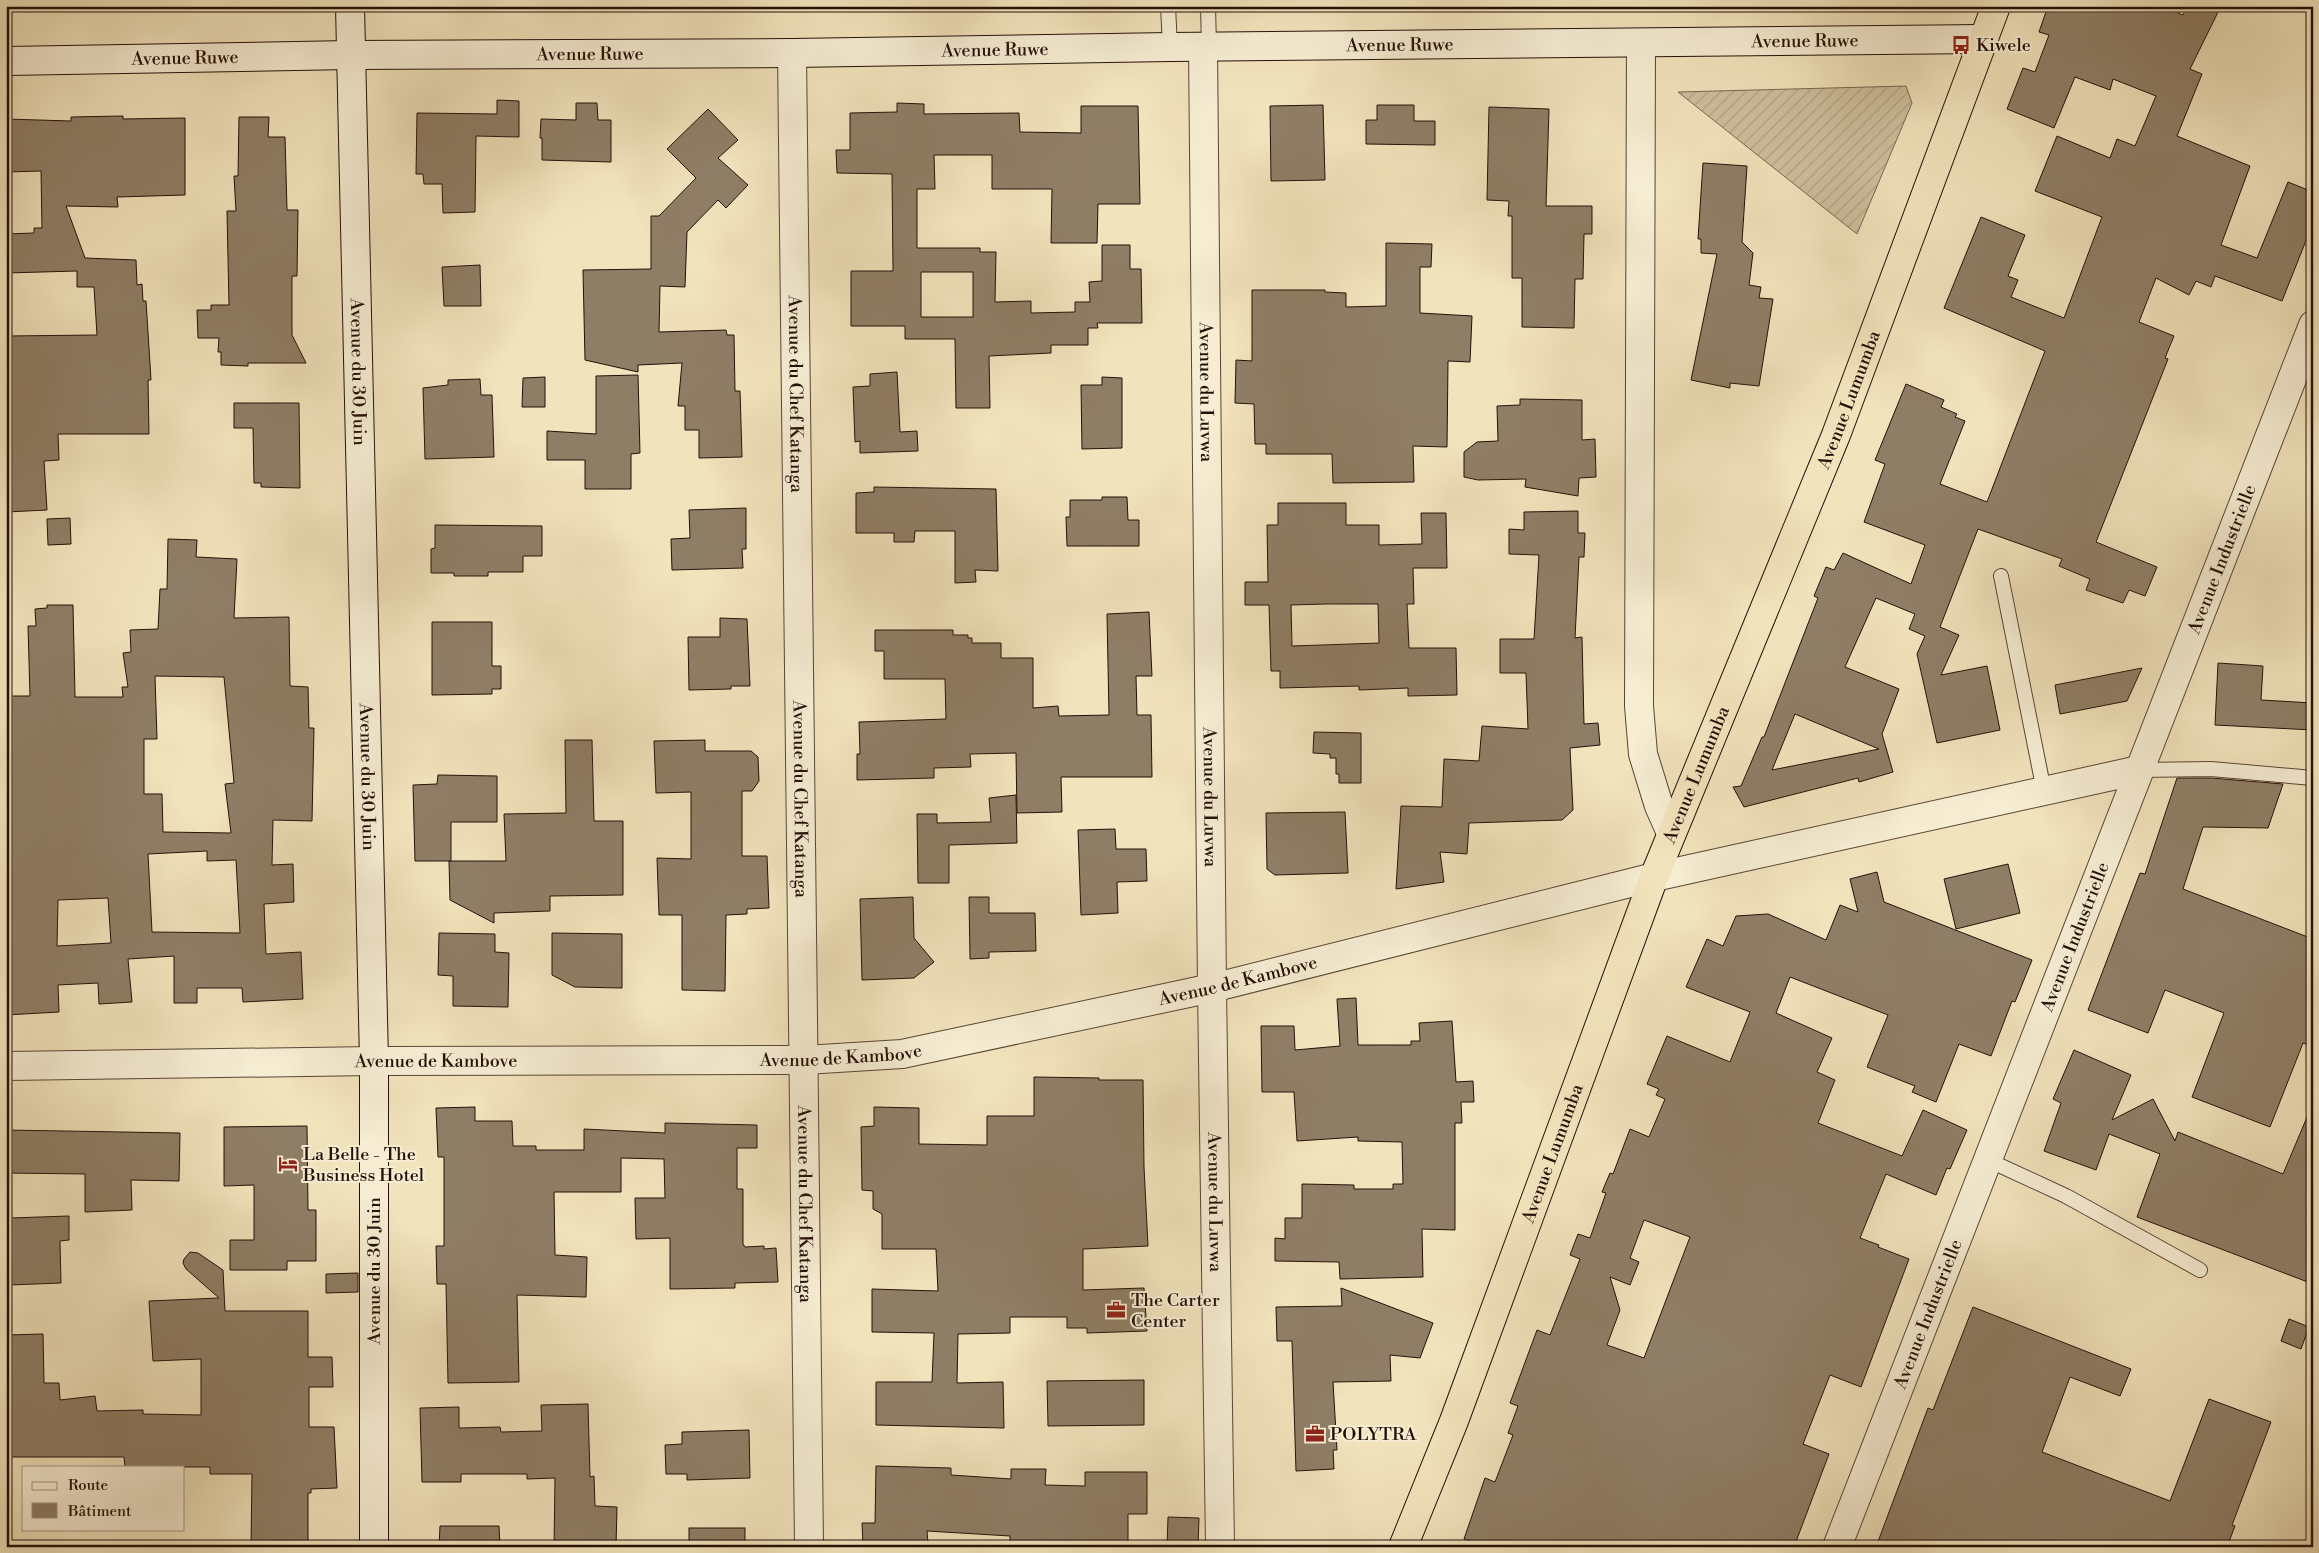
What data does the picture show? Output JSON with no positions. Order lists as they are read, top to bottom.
{
  "streets": {
    "highway": ["Avenue Lumumba"],
    "street": [
      "Avenue Ruwe",
      "Avenue du 30 Juin",
      "Avenue du Luvwa",
      "Avenue du Chef Katanga",
      "Avenue Industrielle",
      "Avenue de Kambove"
    ]
  },
  "crossings": [
    ["Avenue Ruwe", "Avenue du 30 Juin"],
    ["Avenue Ruwe", "Avenue du Luvwa"],
    ["Avenue Ruwe", "Avenue du Chef Katanga"],
    ["Avenue Ruwe", "Avenue Lumumba"],
    ["Avenue du 30 Juin", "Avenue de Kambove"],
    ["Avenue du Luvwa", "Avenue de Kambove"],
    ["Avenue du Chef Katanga", "Avenue de Kambove"],
    ["Avenue Lumumba", "Avenue de Kambove"],
    ["Avenue Industrielle", "Avenue de Kambove"]
  ],
  "places": {
    "bus stop": ["Kiwele"],
    "hotel": ["La Belle - The Business Hotel"],
    "office": ["The Carter Center", "POLYTRA"]
  },
  "legend": ["Route", "Bâtiment"]
}
